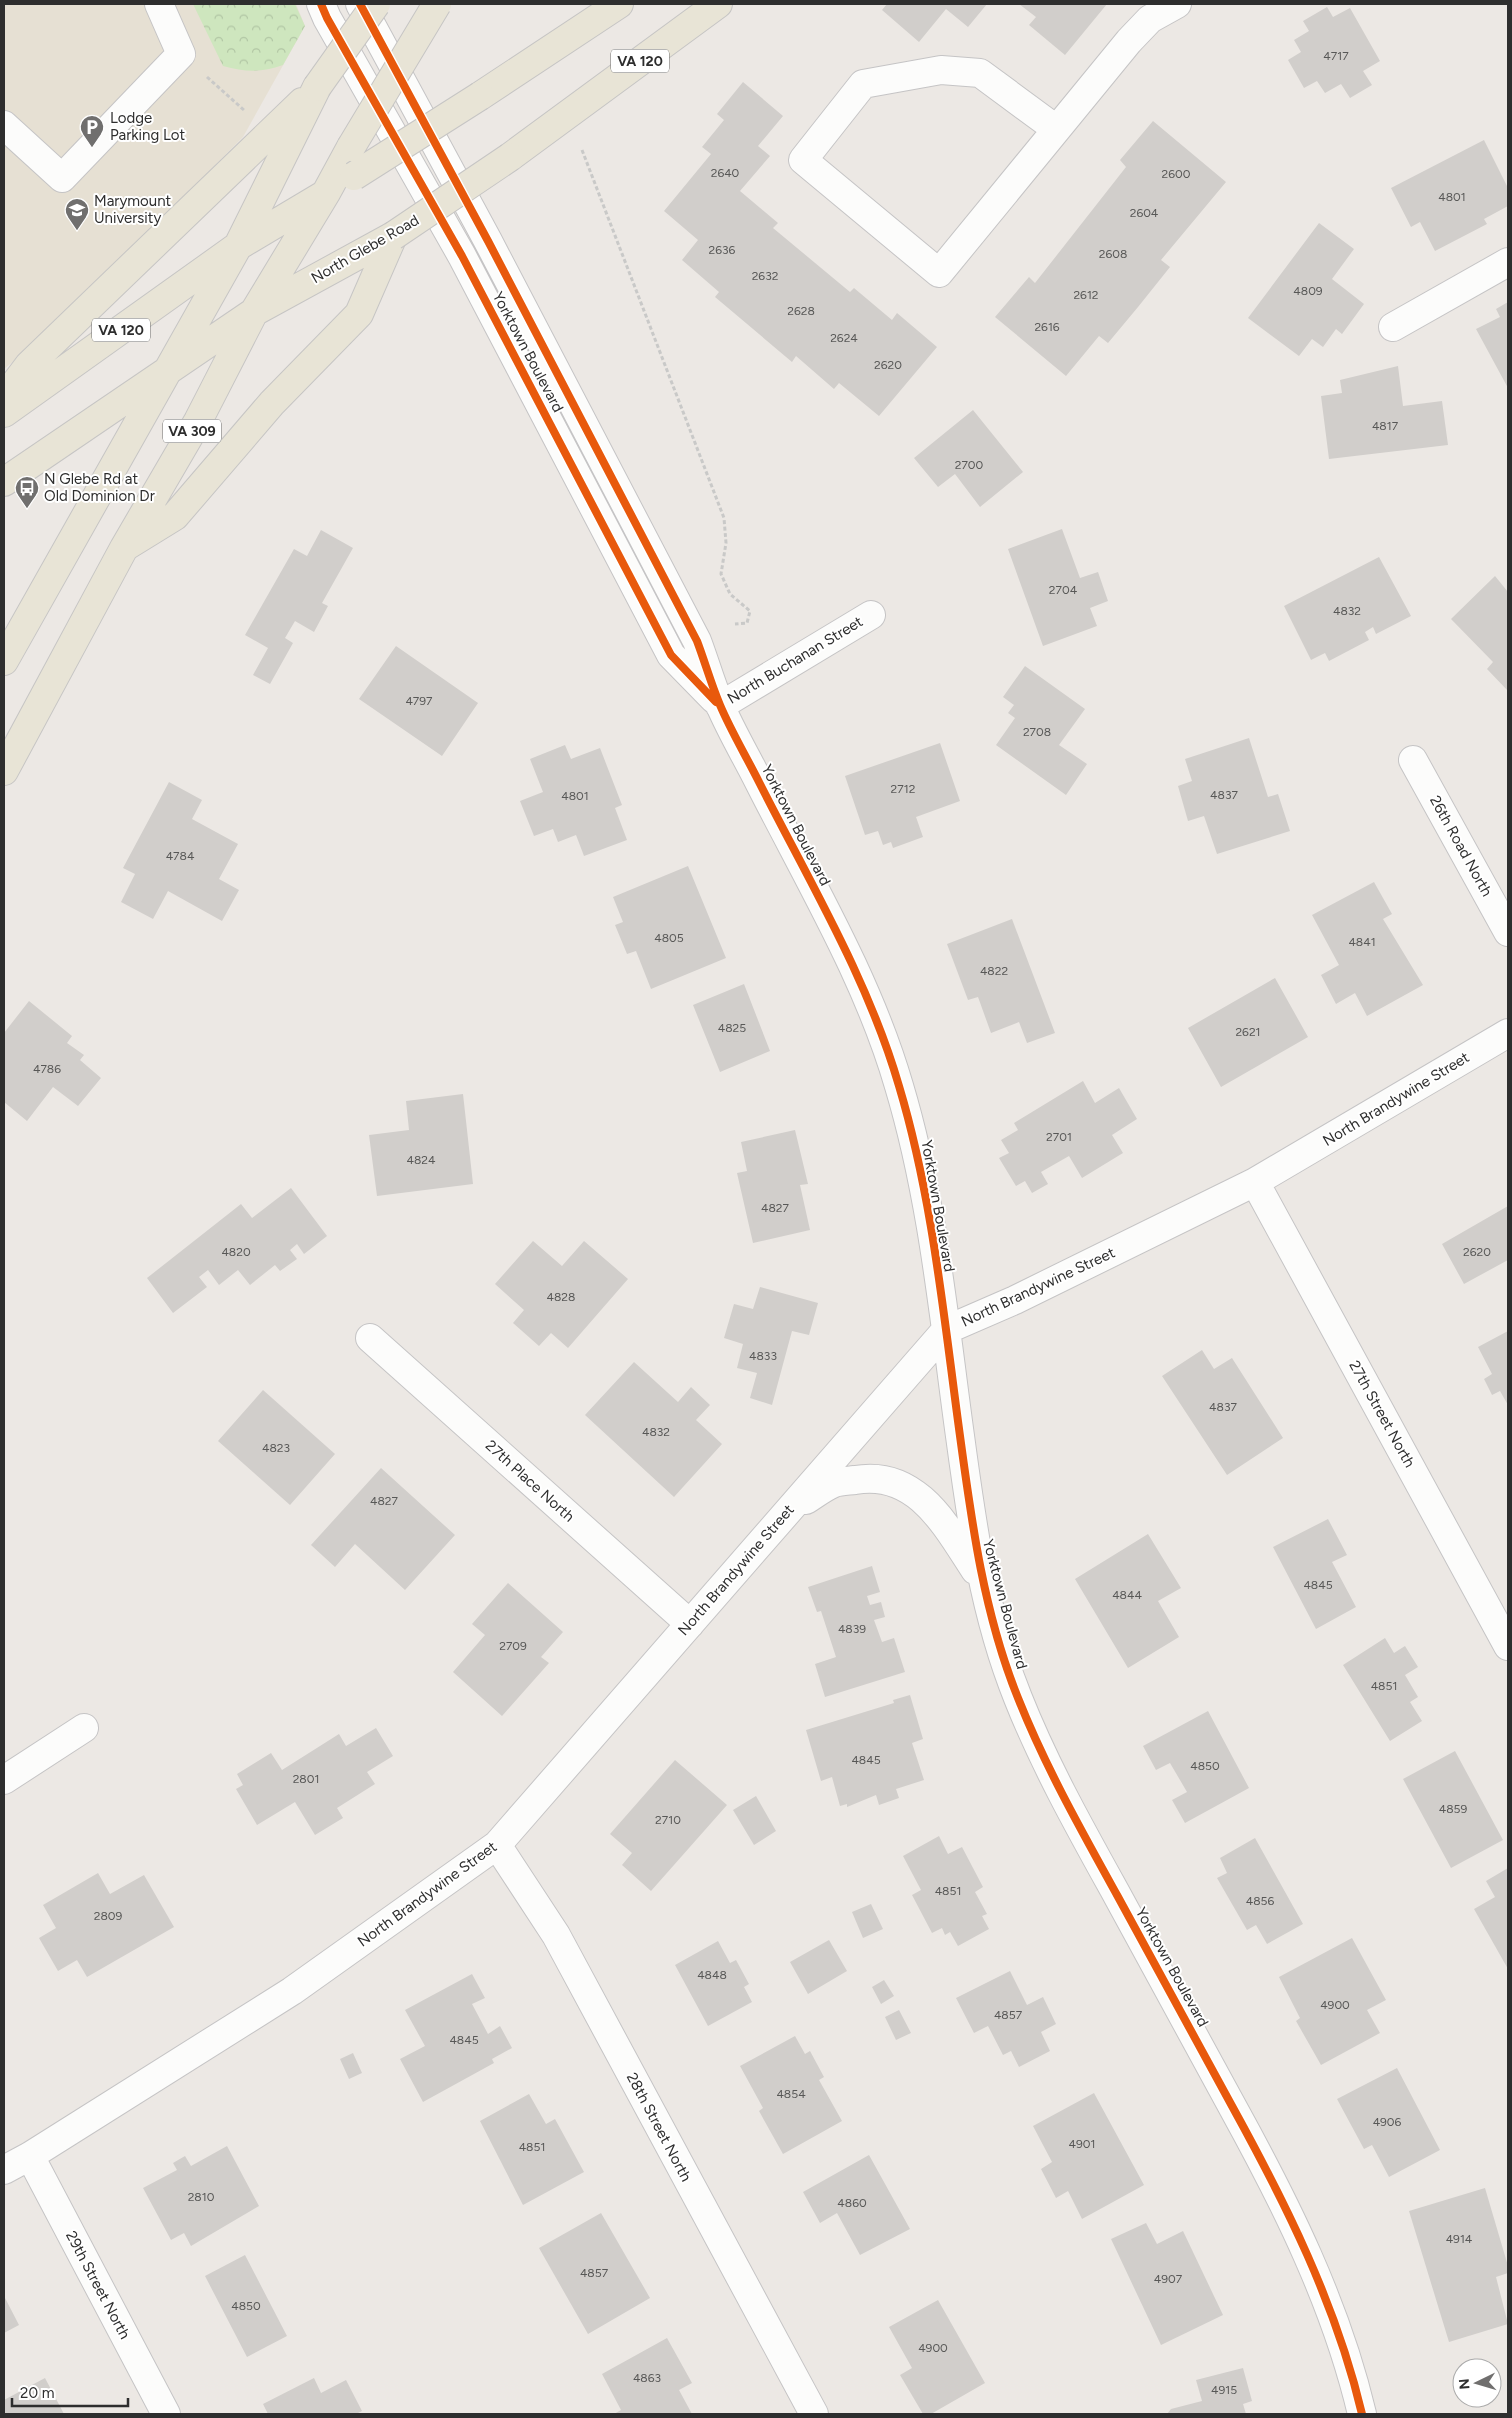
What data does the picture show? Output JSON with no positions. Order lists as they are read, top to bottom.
{
  "streets": {
    "main road": ["VA 120", "North Glebe Road", "VA 309"],
    "street": [
      "Yorktown Boulevard",
      "North Buchanan Street",
      "26th Road North",
      "North Brandywine Street",
      "27th Street North",
      "27th Place North",
      "28th Street North",
      "29th Street North"
    ]
  },
  "crossings": [
    ["VA 120", "VA 309"],
    ["North Glebe Road", "VA 309"],
    ["Yorktown Boulevard", "North Buchanan Street"],
    ["Yorktown Boulevard", "North Brandywine Street"],
    ["North Brandywine Street", "27th Street North"],
    ["North Brandywine Street", "27th Place North"],
    ["North Brandywine Street", "28th Street North"],
    ["North Brandywine Street", "29th Street North"]
  ],
  "places": {
    "parking": ["Lodge Parking Lot"],
    "school or university": ["Marymount University"],
    "bus stop": ["N Glebe Rd at Old Dominion Dr"]
  },
  "house_numbers": [
    "4717",
    "2640",
    "2600",
    "4801",
    "2604",
    "2636",
    "2608",
    "2632",
    "4809",
    "2612",
    "2628",
    "2616",
    "2624",
    "2620",
    "4817",
    "2700",
    "2704",
    "4832",
    "4797",
    "2708",
    "2712",
    "4837",
    "4801",
    "4784",
    "4805",
    "4841",
    "4822",
    "4825",
    "2621",
    "4786",
    "2701",
    "4824",
    "4827",
    "4820",
    "2620",
    "4828",
    "4833",
    "4837",
    "4832",
    "4823",
    "4827",
    "4845",
    "4844",
    "4839",
    "2709",
    "4851",
    "4845",
    "4850",
    "2801",
    "4859",
    "2710",
    "4851",
    "4856",
    "2809",
    "4848",
    "4900",
    "4857",
    "4845",
    "4854",
    "4906",
    "4901",
    "4851",
    "2810",
    "4860",
    "4914",
    "4857",
    "4907",
    "4850",
    "4900",
    "4863",
    "4915"
  ],
  "scale_bar": "20 m",
  "north": "left"
}
